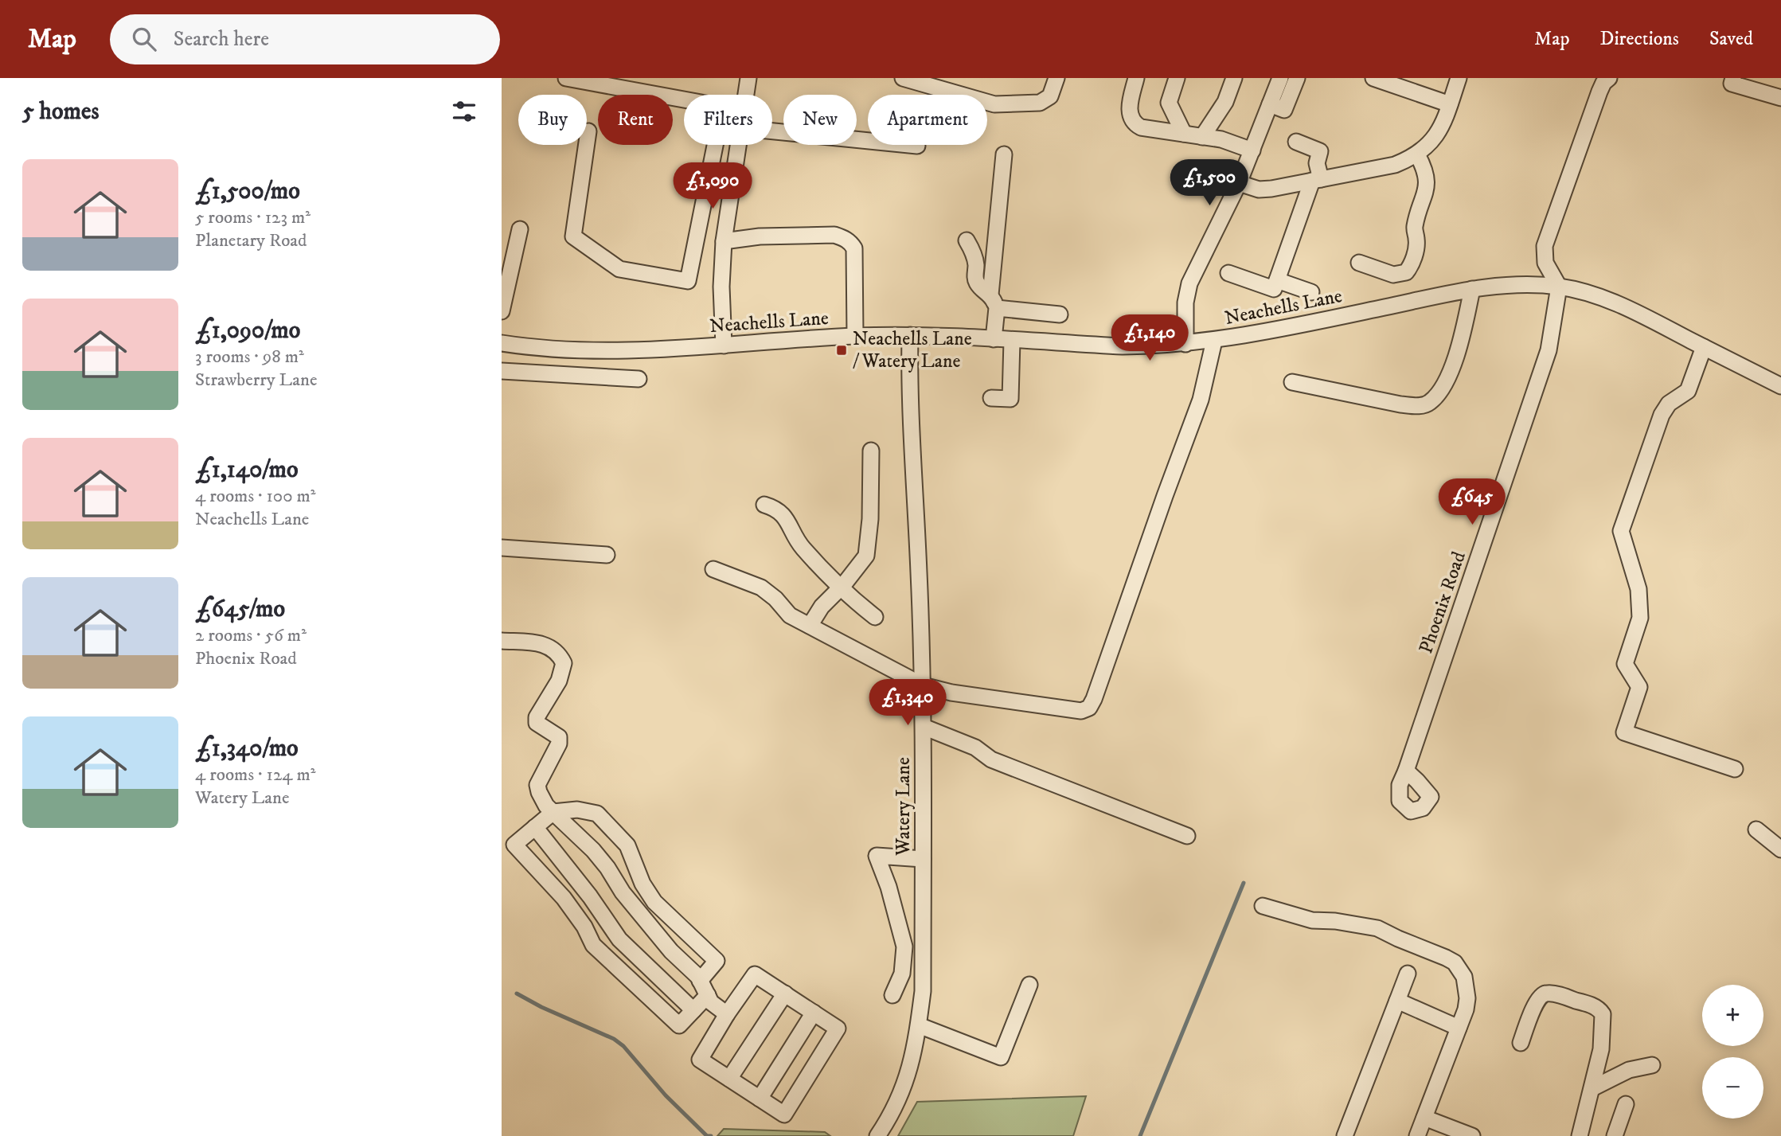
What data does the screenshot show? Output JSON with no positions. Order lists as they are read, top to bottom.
{
  "streets": {
    "street": ["Neachells Lane", "Phoenix Road", "Watery Lane"]
  },
  "crossings": [
    ["Neachells Lane", "Phoenix Road"],
    ["Neachells Lane", "Watery Lane"]
  ],
  "places": {
    "transit": ["Neachells Lane / Watery Lane"]
  },
  "page": {
    "header": "Map",
    "search": "Search here",
    "nav": ["Map", "Directions", "Saved"],
    "heading": "5 homes",
    "chip": [
      "Buy",
      "Rent",
      "Filters",
      "New",
      "Apartment"
    ],
    "list": [
      {
        "name": "£1,500/mo",
        "note": "5 rooms · 123 m² · Planetary Road"
      },
      {
        "name": "£1,090/mo",
        "note": "3 rooms · 98 m² · Strawberry Lane"
      },
      {
        "name": "£1,140/mo",
        "note": "4 rooms · 100 m² · Neachells Lane"
      },
      {
        "name": "£645/mo",
        "note": "2 rooms · 56 m² · Phoenix Road"
      },
      {
        "name": "£1,340/mo",
        "note": "4 rooms · 124 m² · Watery Lane"
      }
    ],
    "price": [
      "£1,500",
      "£1,090",
      "£1,140",
      "£645",
      "£1,340"
    ],
    "map_buttons": ["+", "−"]
  }
}
